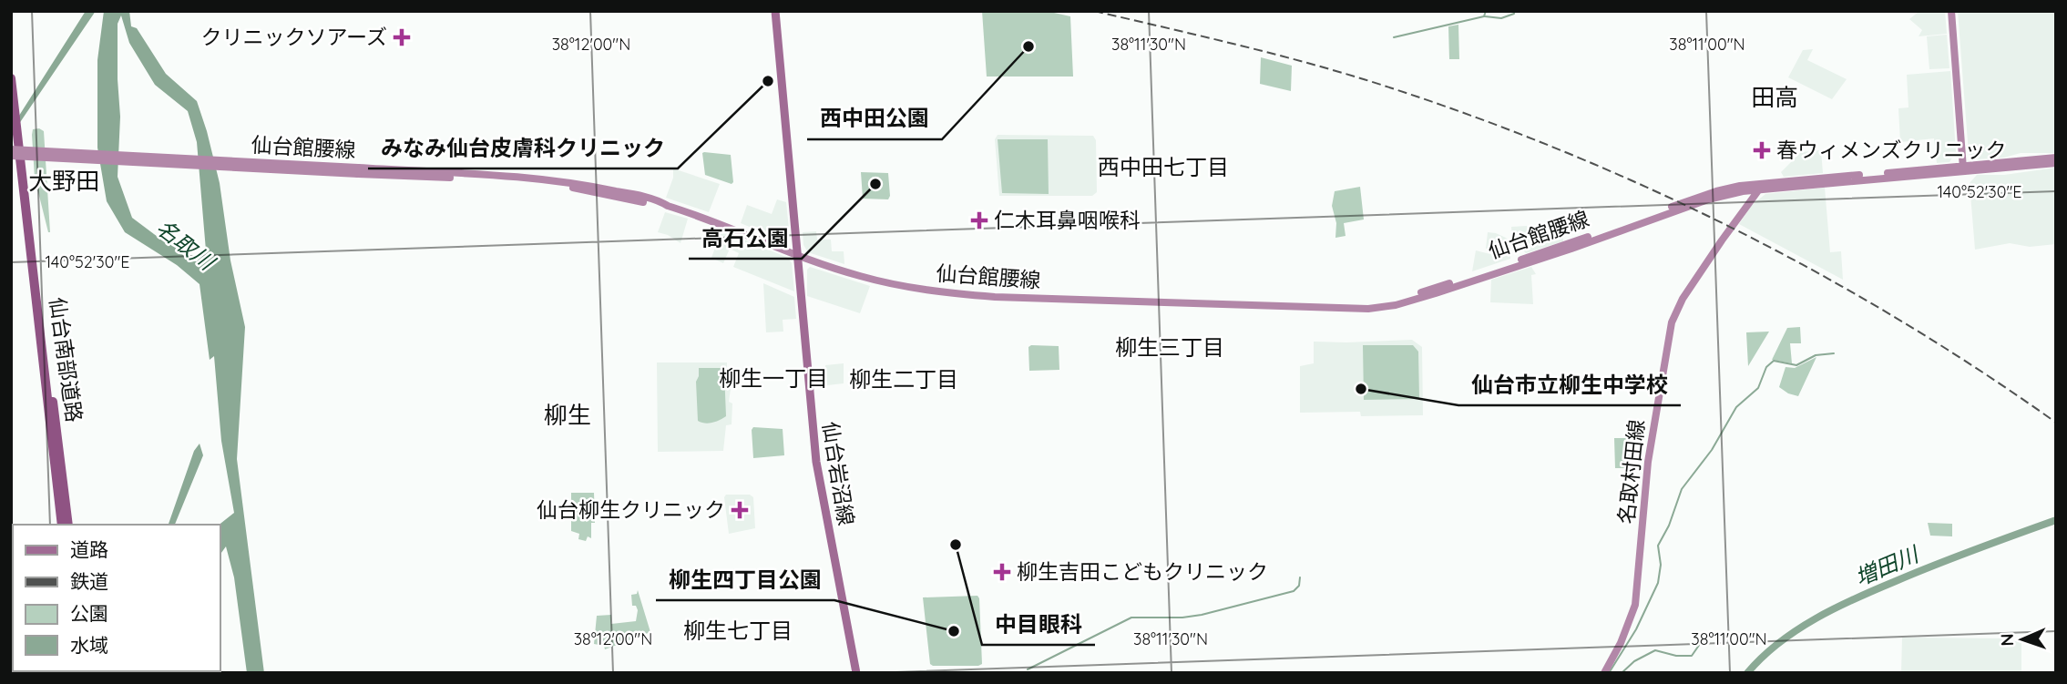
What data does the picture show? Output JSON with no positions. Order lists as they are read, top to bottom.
{
  "streets": {
    "highway": ["仙台南部道路"],
    "main road": ["仙台館腰線", "名取村田線", "仙台岩沼線"]
  },
  "crossings": [
    ["仙台館腰線", "名取村田線"],
    ["仙台館腰線", "仙台岩沼線"]
  ],
  "districts": [
    "田高",
    "西中田七丁目",
    "大野田",
    "柳生三丁目",
    "柳生一丁目",
    "柳生二丁目",
    "柳生",
    "柳生七丁目"
  ],
  "water": ["名取川", "増田川"],
  "places": {
    "health": [
      "クリニックソアーズ",
      "春ウィメンズクリニック",
      "仁木耳鼻咽喉科",
      "仙台柳生クリニック",
      "柳生吉田こどもクリニック"
    ],
    "other": [
      "西中田公園",
      "みなみ仙台皮膚科クリニック",
      "高石公園",
      "仙台市立柳生中学校",
      "中目眼科",
      "柳生四丁目公園"
    ]
  },
  "legend": [
    "道路",
    "鉄道",
    "公園",
    "水域"
  ],
  "north": "left",
  "coordinates": [
    "38°12'00\"N",
    "38°11'30\"N",
    "38°11'00\"N",
    "140°52'30\"E"
  ]
}
